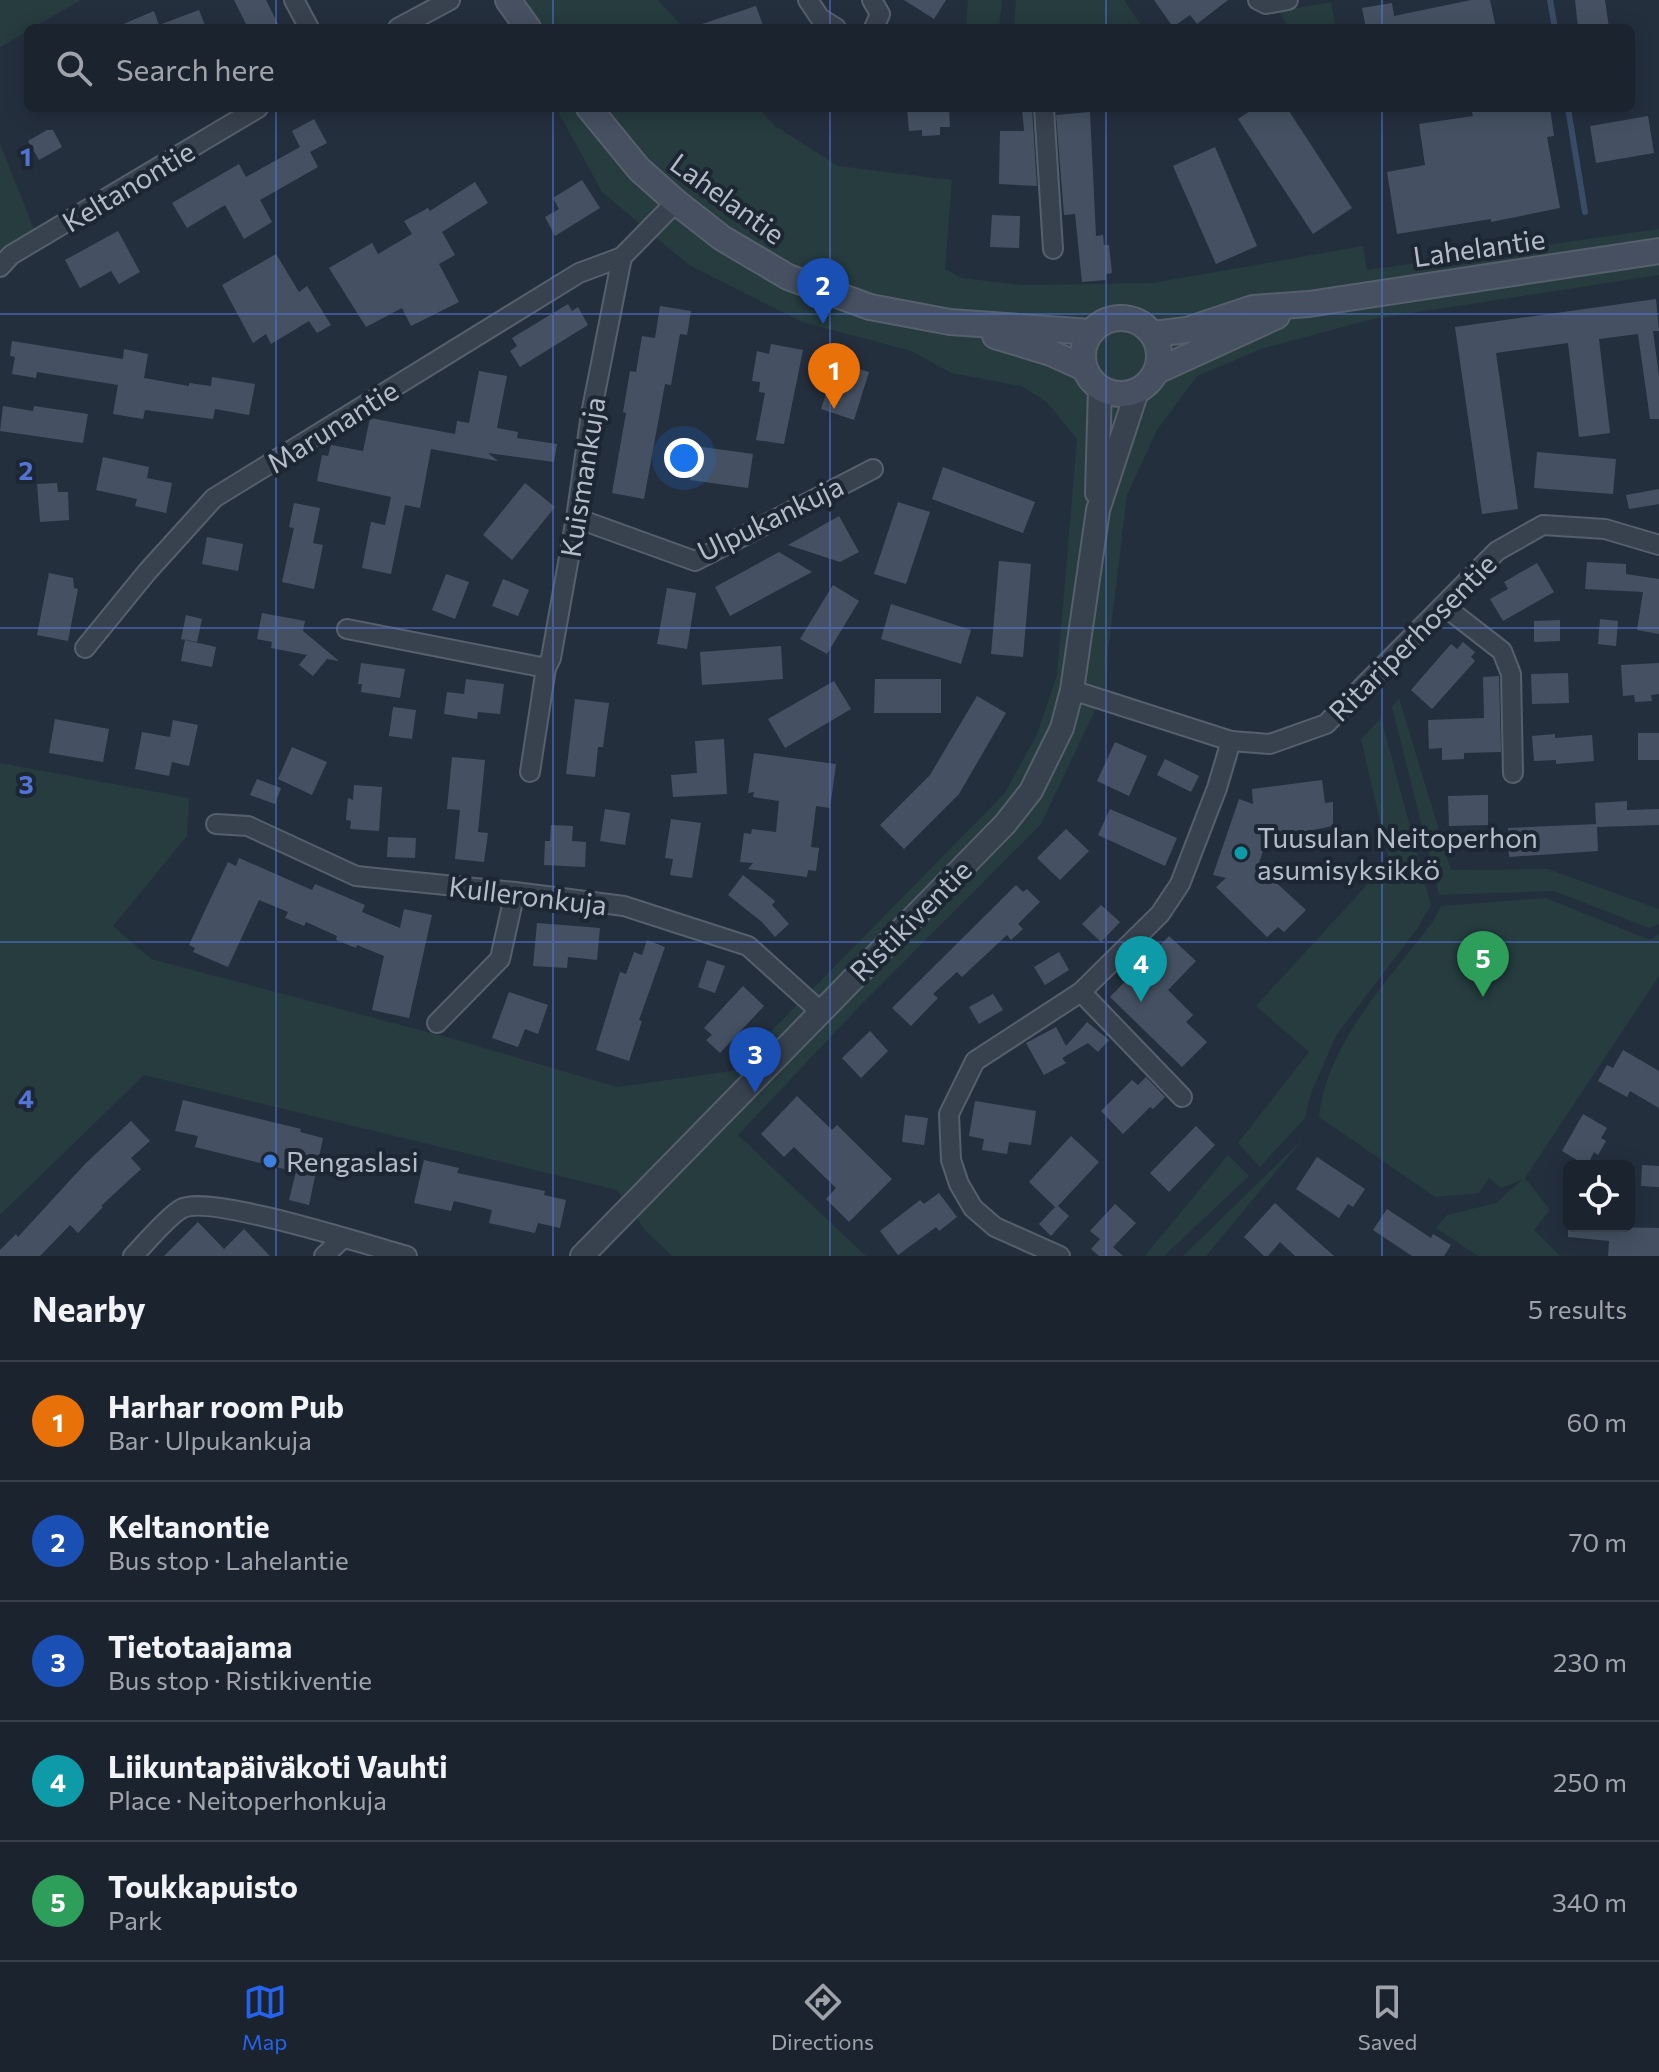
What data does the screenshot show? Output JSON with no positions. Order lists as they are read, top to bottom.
{
  "streets": {
    "main road": ["Lahelantie"],
    "street": [
      "Keltanontie",
      "Marunantie",
      "Kuismankuja",
      "Ulpukankuja",
      "Ritariperhosentie",
      "Kulleronkuja",
      "Ristikiventie"
    ]
  },
  "crossings": [
    ["Lahelantie", "Ristikiventie"],
    ["Marunantie", "Kuismankuja"],
    ["Kuismankuja", "Ulpukankuja"],
    ["Ritariperhosentie", "Ristikiventie"],
    ["Kulleronkuja", "Ristikiventie"]
  ],
  "places": ["Tuusulan Neitoperhon asumisyksikkö", "Rengaslasi"],
  "page": {
    "search": "Search here",
    "pins": [
      "2",
      "1",
      "5",
      "4",
      "3"
    ],
    "heading": ["Nearby", "5 results"],
    "list": [
      {
        "mark": "1",
        "name": "Harhar room Pub",
        "note": "Bar · Ulpukankuja",
        "value": "60 m"
      },
      {
        "mark": "2",
        "name": "Keltanontie",
        "note": "Bus stop · Lahelantie",
        "value": "70 m"
      },
      {
        "mark": "3",
        "name": "Tietotaajama",
        "note": "Bus stop · Ristikiventie",
        "value": "230 m"
      },
      {
        "mark": "4",
        "name": "Liikuntapäiväkoti Vauhti",
        "note": "Place · Neitoperhonkuja",
        "value": "250 m"
      },
      {
        "mark": "5",
        "name": "Toukkapuisto",
        "note": "Park",
        "value": "340 m"
      }
    ],
    "nav": ["Map", "Directions", "Saved"]
  },
  "grid": {
    "rows": [
      "1",
      "2",
      "3",
      "4"
    ]
  }
}
